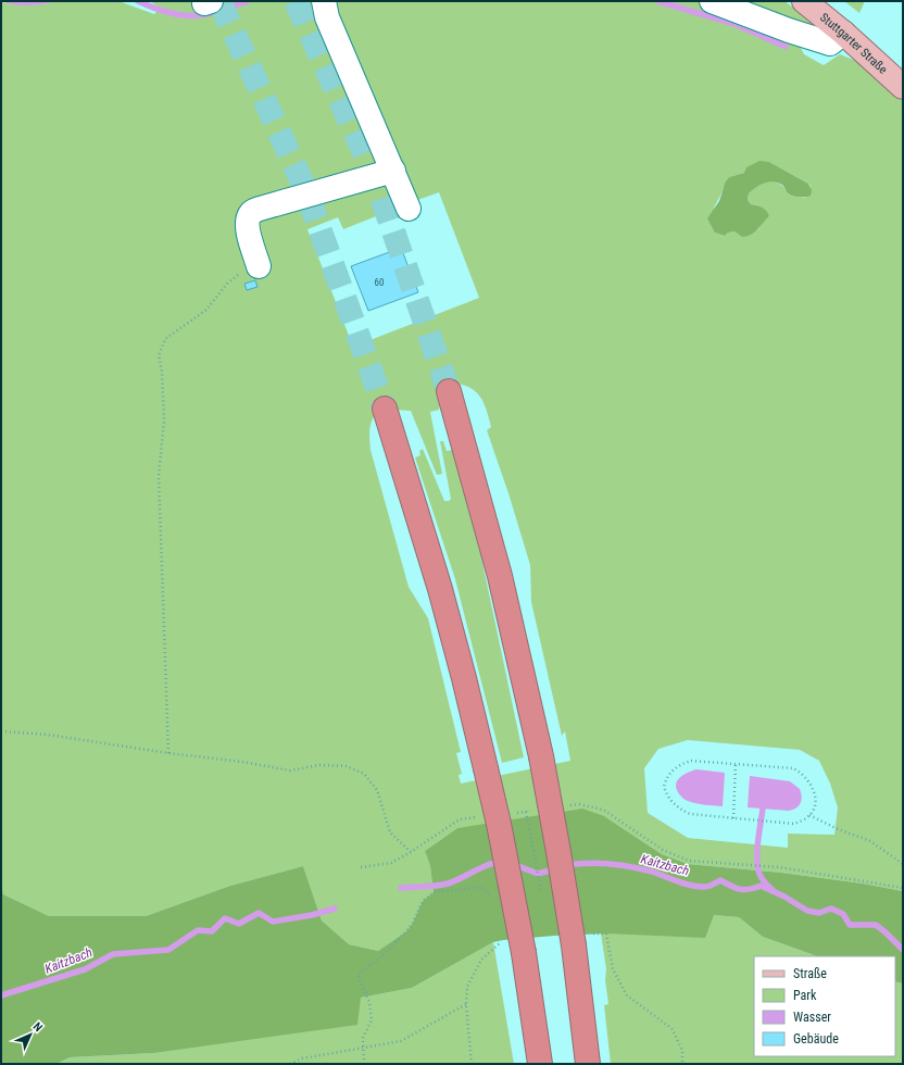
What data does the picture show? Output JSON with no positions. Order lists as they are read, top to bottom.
{
  "streets": {
    "main road": ["Stuttgarter Straße"]
  },
  "water": ["Kaitzbach"],
  "house_numbers": ["60"],
  "legend": [
    "Straße",
    "Park",
    "Wasser",
    "Gebäude"
  ],
  "north": "top right"
}
